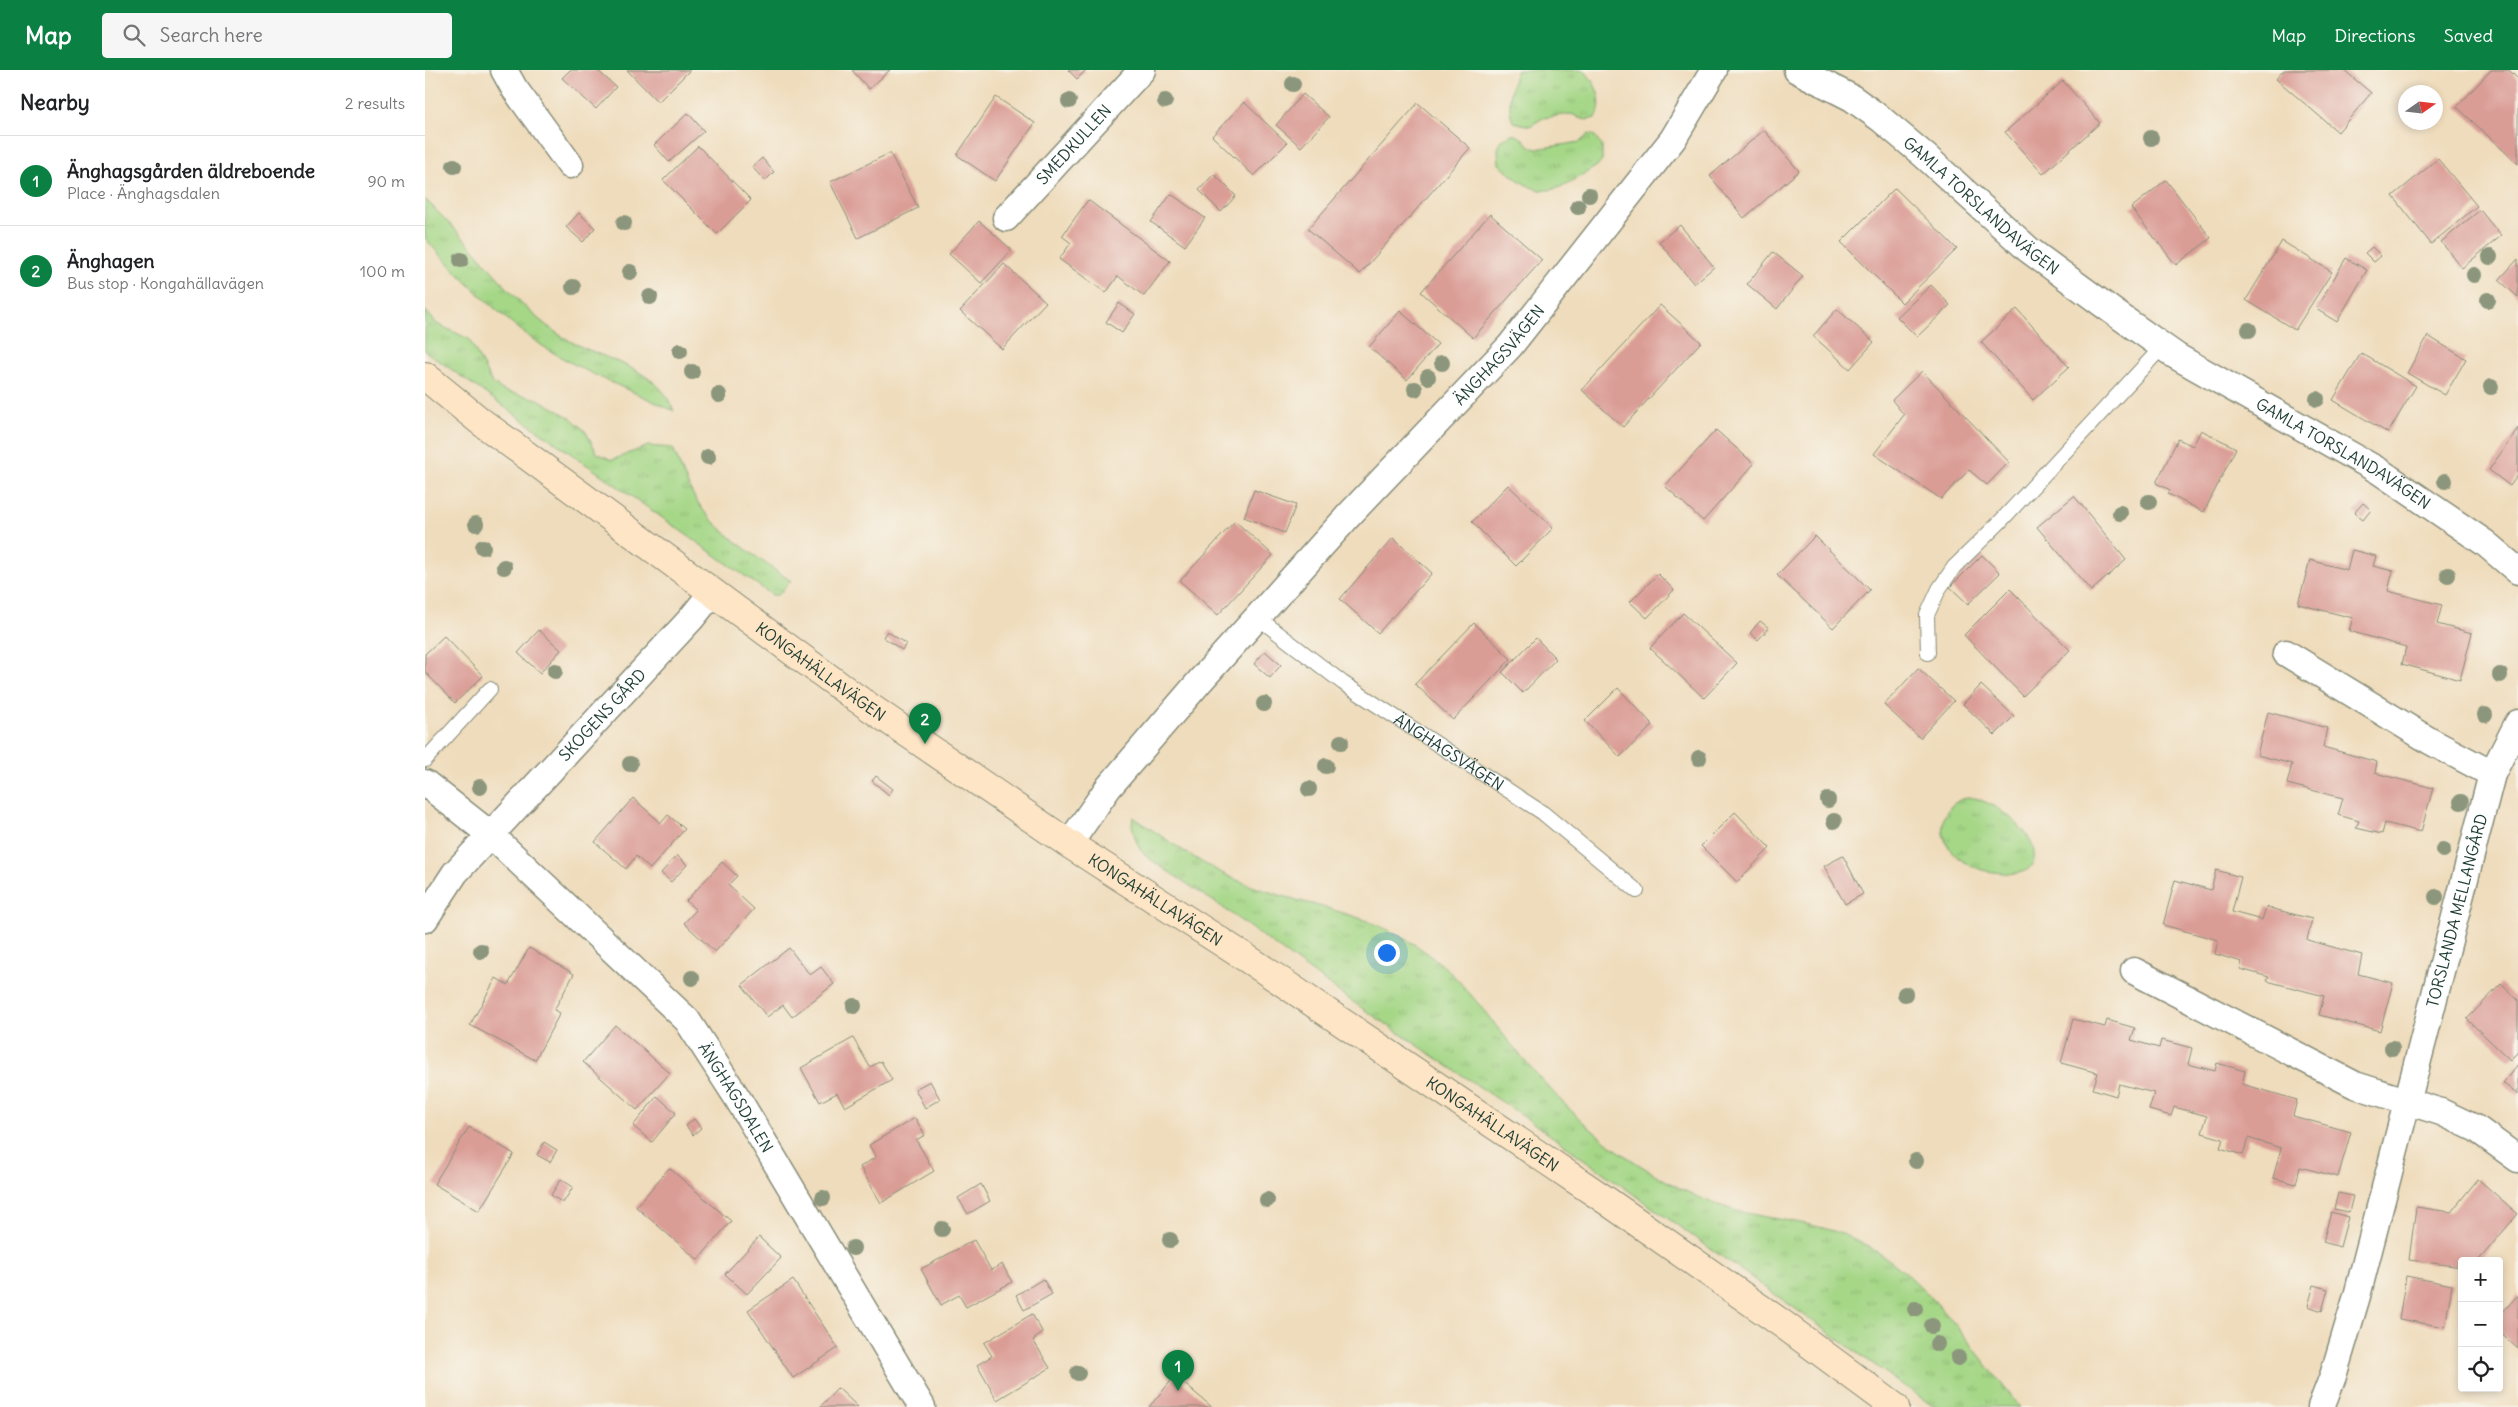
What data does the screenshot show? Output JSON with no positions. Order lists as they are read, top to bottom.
{
  "streets": {
    "street": [
      "SMEDKULLEN",
      "GAMLA TORSLANDAVÄGEN",
      "ÄNGHAGSVÄGEN",
      "KONGAHÄLLAVÄGEN",
      "SKOGENS GÅRD",
      "TORSLANDA MELLANGÅRD",
      "ÄNGHAGSDALEN"
    ]
  },
  "crossings": [
    ["ÄNGHAGSVÄGEN", "KONGAHÄLLAVÄGEN"],
    ["KONGAHÄLLAVÄGEN", "SKOGENS GÅRD"],
    ["SKOGENS GÅRD", "ÄNGHAGSDALEN"]
  ],
  "north": "right",
  "page": {
    "header": "Map",
    "search": "Search here",
    "nav": ["Map", "Directions", "Saved"],
    "heading": ["Nearby", "2 results"],
    "list": [
      {
        "mark": "1",
        "name": "Änghagsgården äldreboende",
        "note": "Place · Änghagsdalen",
        "value": "90 m"
      },
      {
        "mark": "2",
        "name": "Änghagen",
        "note": "Bus stop · Kongahällavägen",
        "value": "100 m"
      }
    ],
    "pins": ["2", "1"],
    "map_buttons": ["+", "−"]
  }
}
